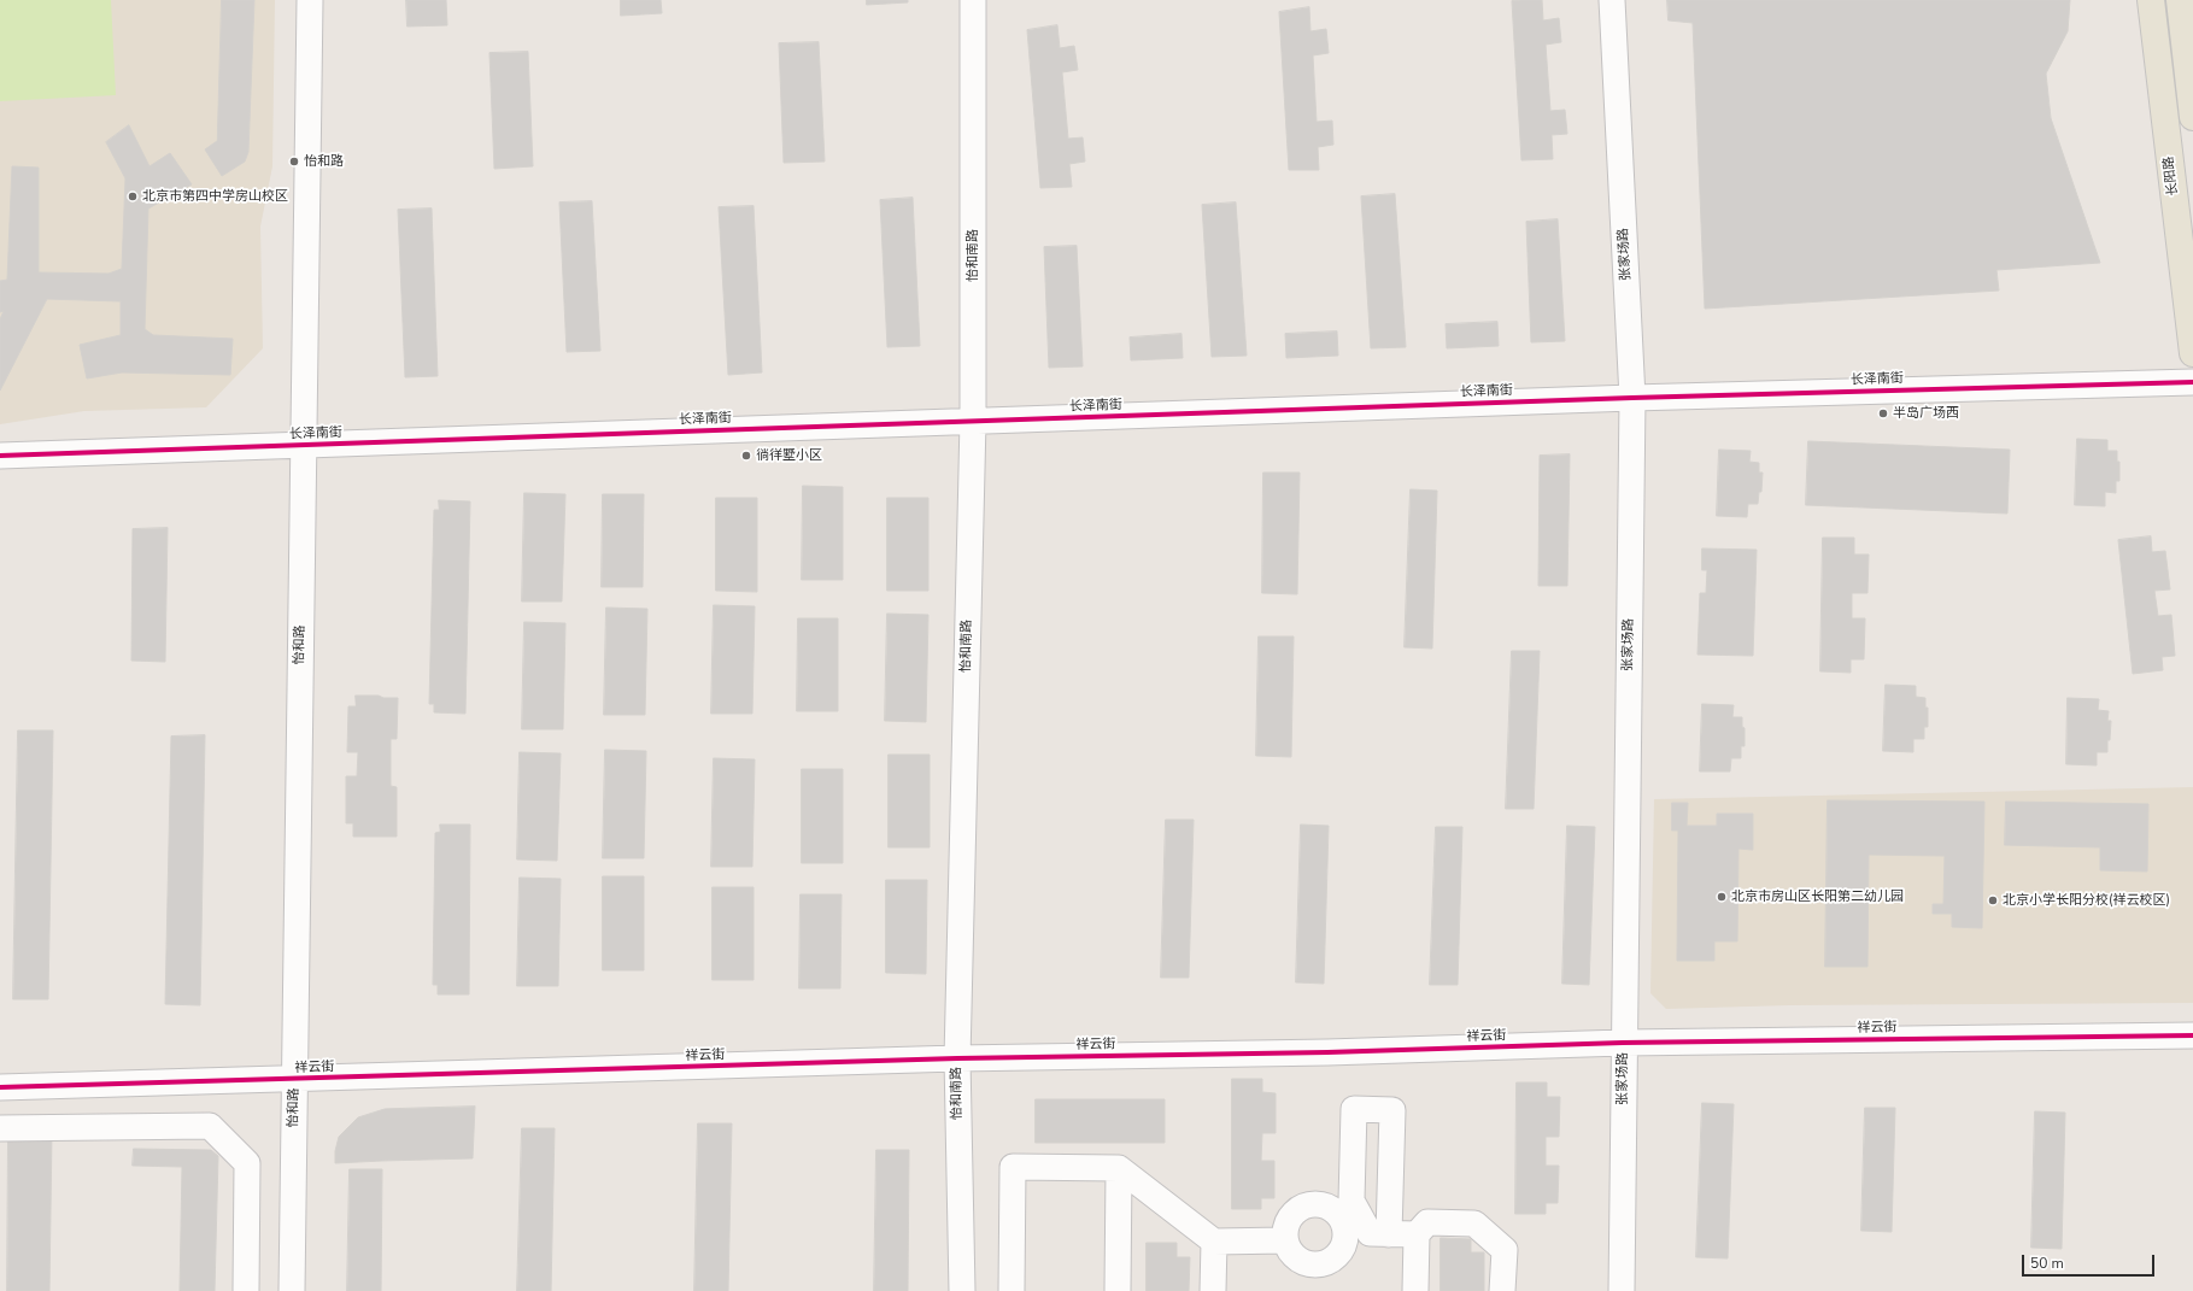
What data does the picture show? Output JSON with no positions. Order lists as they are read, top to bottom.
{
  "streets": {
    "main road": ["长阳路"],
    "street": [
      "张家场路",
      "怡和南路",
      "长泽南街",
      "怡和路",
      "祥云街"
    ]
  },
  "crossings": [
    ["张家场路", "长泽南街"],
    ["张家场路", "祥云街"],
    ["怡和南路", "长泽南街"],
    ["怡和南路", "祥云街"],
    ["长泽南街", "怡和路"],
    ["怡和路", "祥云街"]
  ],
  "places": [
    "怡和路",
    "北京市第四中学房山校区",
    "半岛广场西",
    "徜徉墅小区",
    "北京市房山区长阳第二幼儿园",
    "北京小学长阳分校(祥云校区)"
  ],
  "scale_bar": "50 m"
}
